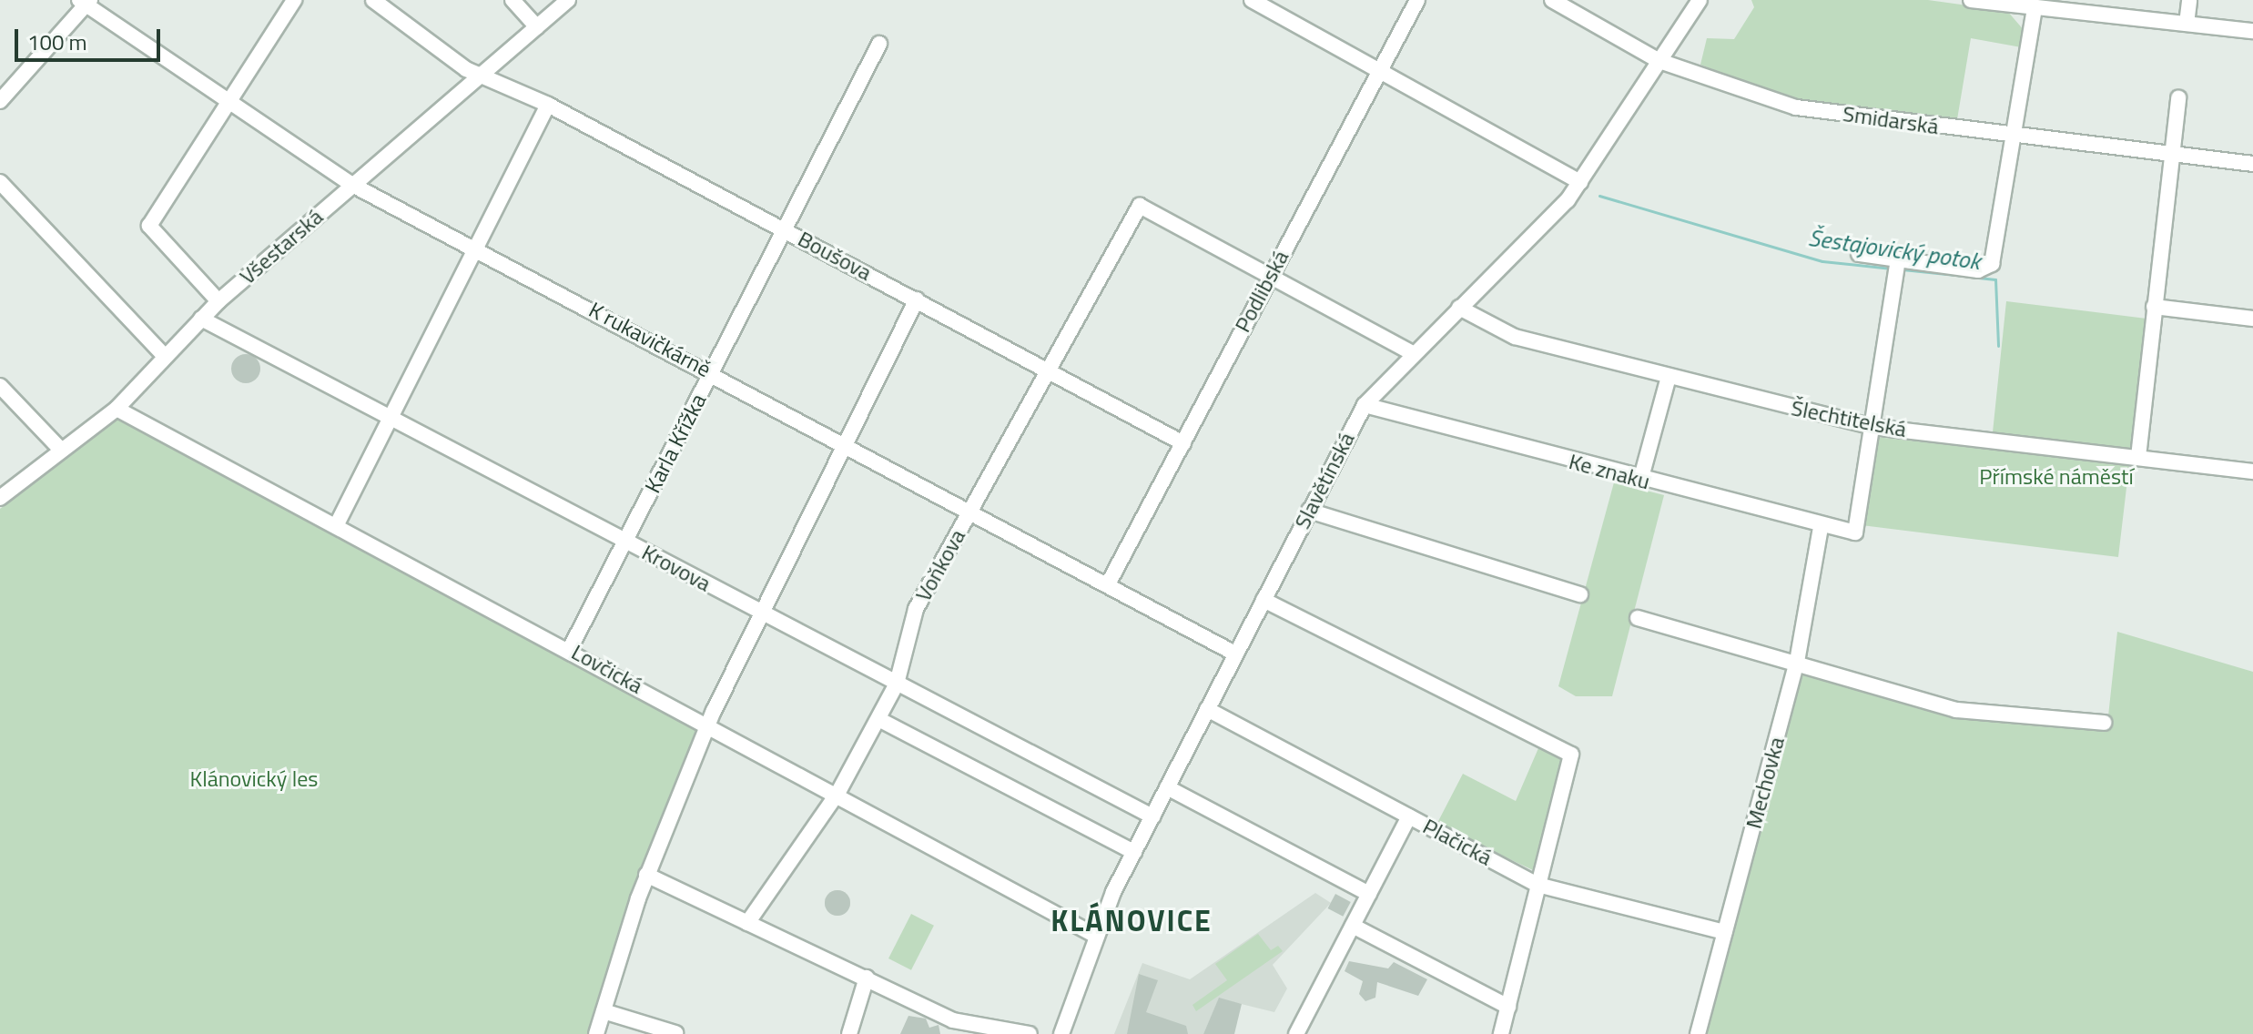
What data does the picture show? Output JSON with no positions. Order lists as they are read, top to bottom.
{
  "streets": {
    "street": [
      "Smidarská",
      "Všestarská",
      "Boušova",
      "Podlibská",
      "K rukavičkárně",
      "Šlechtitelská",
      "Karla Křížka",
      "Ke znaku",
      "Slavětínská",
      "Voňkova",
      "Krovova",
      "Lovčická",
      "Mechovka",
      "Plačická"
    ]
  },
  "crossings": [
    ["Smidarská", "Slavětínská"],
    ["Všestarská", "Boušova"],
    ["Všestarská", "K rukavičkárně"],
    ["Všestarská", "Krovova"],
    ["Všestarská", "Lovčická"],
    ["Boušova", "Podlibská"],
    ["Boušova", "Karla Křížka"],
    ["Boušova", "Voňkova"],
    ["Podlibská", "K rukavičkárně"],
    ["Podlibská", "Voňkova"],
    ["K rukavičkárně", "Karla Křížka"],
    ["K rukavičkárně", "Slavětínská"],
    ["K rukavičkárně", "Voňkova"],
    ["Šlechtitelská", "Ke znaku"],
    ["Šlechtitelská", "Slavětínská"],
    ["Karla Křížka", "Krovova"],
    ["Karla Křížka", "Lovčická"],
    ["Ke znaku", "Slavětínská"],
    ["Ke znaku", "Mechovka"],
    ["Slavětínská", "Krovova"],
    ["Slavětínská", "Lovčická"],
    ["Slavětínská", "Plačická"],
    ["Voňkova", "Krovova"],
    ["Voňkova", "Lovčická"],
    ["Mechovka", "Plačická"]
  ],
  "districts": ["KLÁNOVICE"],
  "water": ["Šestajovický potok"],
  "parks": ["Přímské náměstí", "Klánovický les"],
  "scale_bar": "100 m"
}
